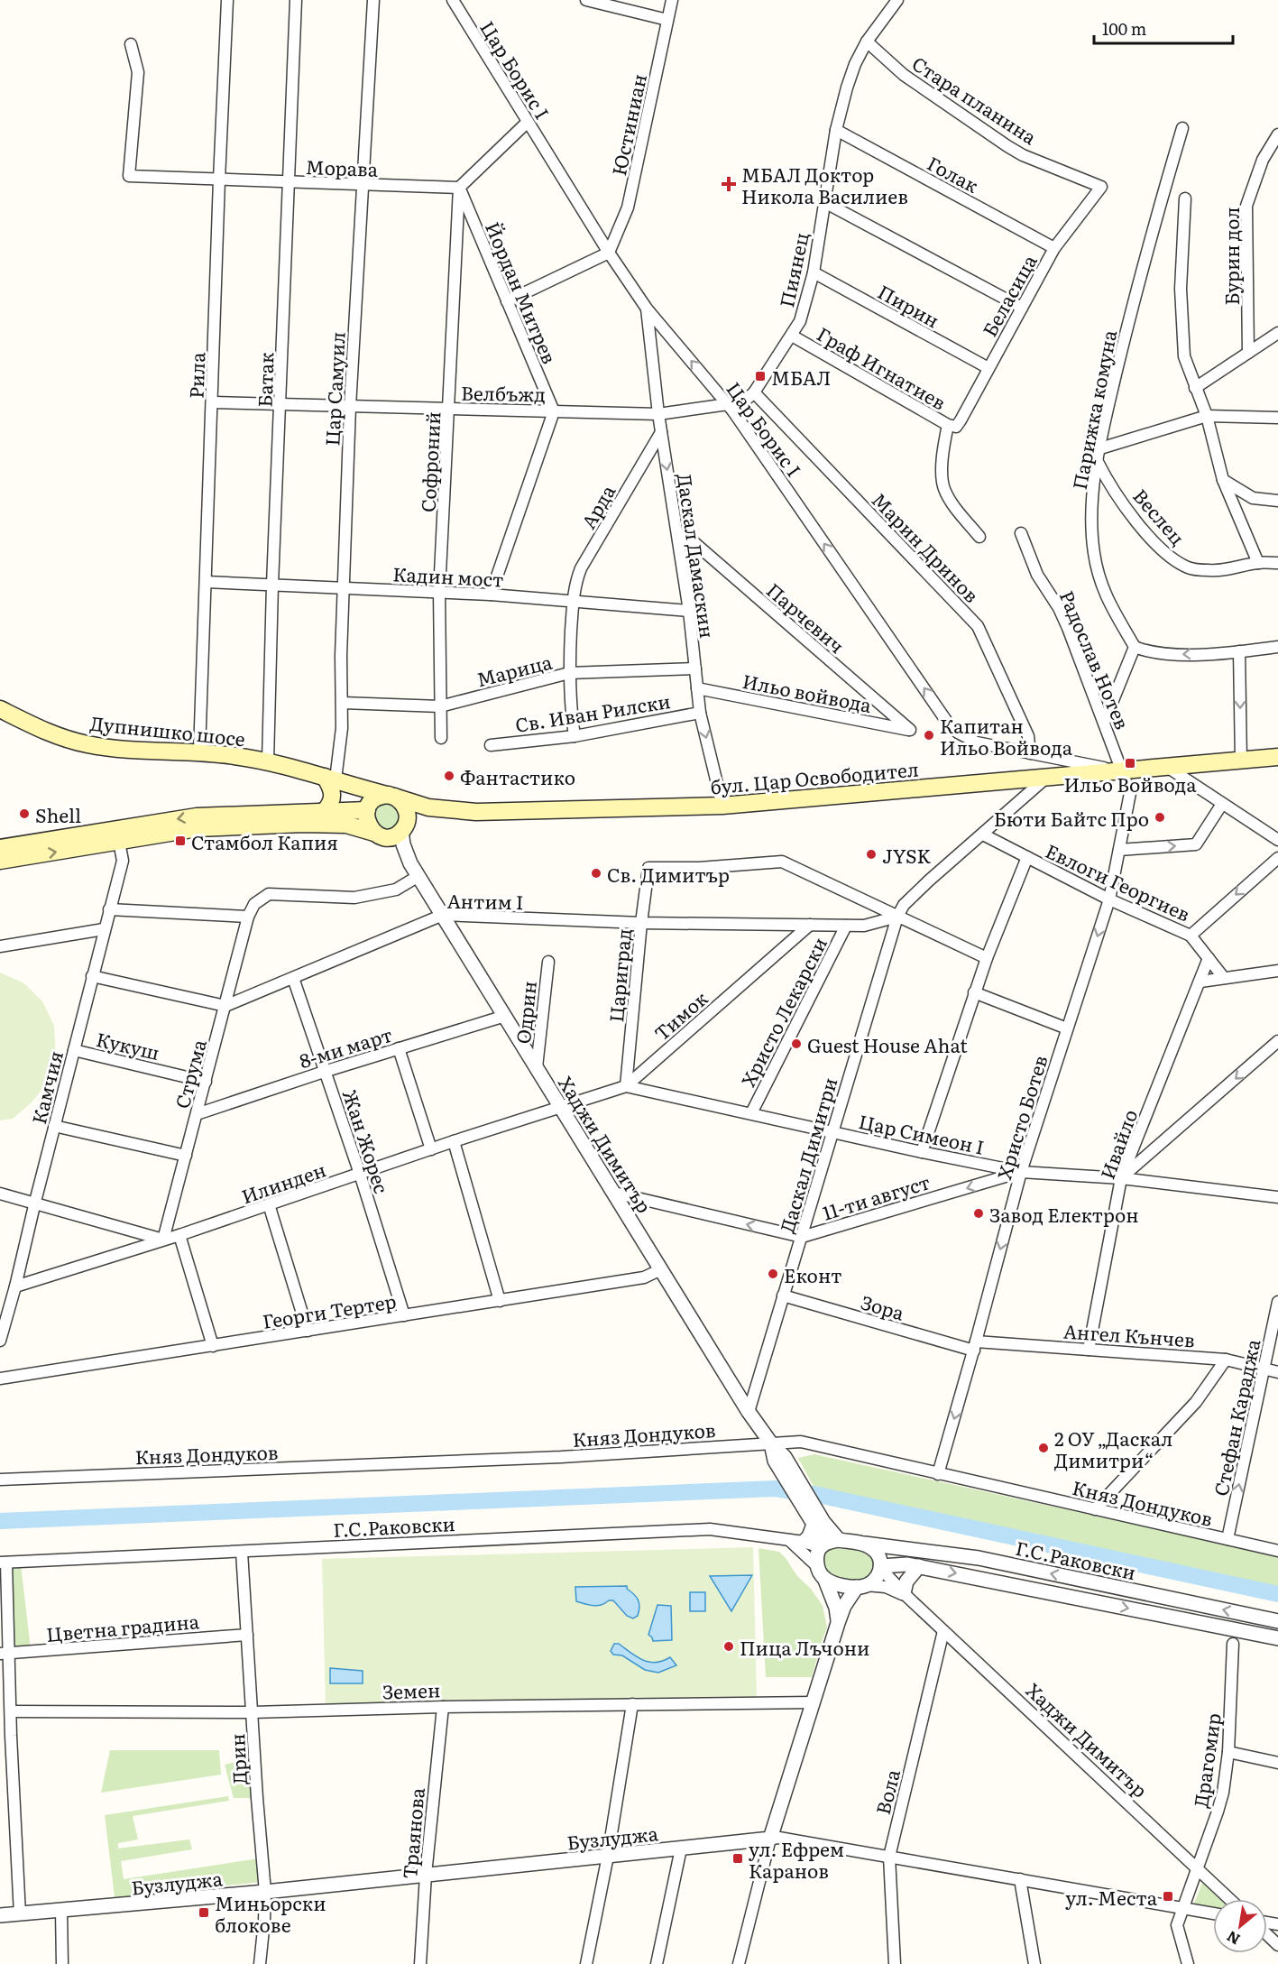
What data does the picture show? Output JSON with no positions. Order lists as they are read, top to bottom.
{
  "streets": {
    "main road": ["Дупнишко шосе", "бул. Цар Освободител"],
    "street": [
      "Цар Борис I",
      "Стара планина",
      "Юстиниан",
      "Морава",
      "Голак",
      "Бурин дол",
      "Пиянец",
      "Йордан Митрев",
      "Беласица",
      "Пирин",
      "Граф Игнатиев",
      "Рила",
      "Батак",
      "Цар Самуил",
      "Велбъжд",
      "Парижка комуна",
      "Софроний",
      "Арда",
      "Веслец",
      "Марин Дринов",
      "Даскал Дамаскин",
      "Кадин мост",
      "Парчевич",
      "Радослав Нотев",
      "Марица",
      "Ильо войвода",
      "Св. Иван Рилски",
      "Евлоги Георгиев",
      "Антим I",
      "Цариград",
      "Христо Лекарски",
      "Одрин",
      "Тимок",
      "Кукуш",
      "8-ми март",
      "Струма",
      "Камчия",
      "Христо Ботев",
      "Цар Симеон I",
      "Жан Жорес",
      "Хаджи Димитър",
      "Ивайло",
      "Даскал Димитри",
      "Илинден",
      "11-ти август",
      "Зора",
      "Георги Тертер",
      "Ангел Кънчев",
      "Стефан Караджа",
      "Княз Дондуков",
      "Г.С.Раковски",
      "Цветна градина",
      "Земен",
      "Дрин",
      "Драгомир",
      "Вола",
      "Траянова",
      "Бузлуджа"
    ]
  },
  "crossings": [
    ["Цар Борис I", "Юстиниан"],
    ["Цар Борис I", "Пиянец"],
    ["Цар Борис I", "Велбъжд"],
    ["Цар Борис I", "Марин Дринов"],
    ["Цар Борис I", "Даскал Дамаскин"],
    ["Цар Борис I", "Радослав Нотев"],
    ["Цар Борис I", "бул. Цар Освободител"],
    ["Цар Борис I", "Христо Ботев"],
    ["Стара планина", "Пиянец"],
    ["Стара планина", "Беласица"],
    ["Морава", "Йордан Митрев"],
    ["Морава", "Рила"],
    ["Морава", "Батак"],
    ["Морава", "Цар Самуил"],
    ["Морава", "Софроний"],
    ["Голак", "Пиянец"],
    ["Голак", "Беласица"],
    ["Пиянец", "Пирин"],
    ["Пиянец", "Граф Игнатиев"],
    ["Пиянец", "Велбъжд"],
    ["Пиянец", "Марин Дринов"],
    ["Йордан Митрев", "Велбъжд"],
    ["Йордан Митрев", "Софроний"],
    ["Беласица", "Пирин"],
    ["Беласица", "Граф Игнатиев"],
    ["Рила", "Велбъжд"],
    ["Рила", "Кадин мост"],
    ["Рила", "Дупнишко шосе"],
    ["Батак", "Велбъжд"],
    ["Батак", "Кадин мост"],
    ["Батак", "Дупнишко шосе"],
    ["Цар Самуил", "Велбъжд"],
    ["Цар Самуил", "Кадин мост"],
    ["Цар Самуил", "Марица"],
    ["Цар Самуил", "Дупнишко шосе"],
    ["Велбъжд", "Софроний"],
    ["Велбъжд", "Даскал Дамаскин"],
    ["Парижка комуна", "Веслец"],
    ["Софроний", "Кадин мост"],
    ["Софроний", "Марица"],
    ["Арда", "Даскал Дамаскин"],
    ["Арда", "Кадин мост"],
    ["Арда", "Марица"],
    ["Арда", "Св. Иван Рилски"],
    ["Даскал Дамаскин", "Кадин мост"],
    ["Даскал Дамаскин", "Парчевич"],
    ["Даскал Дамаскин", "Марица"],
    ["Даскал Дамаскин", "Ильо войвода"],
    ["Даскал Дамаскин", "Св. Иван Рилски"],
    ["Даскал Дамаскин", "бул. Цар Освободител"],
    ["Парчевич", "Ильо войвода"],
    ["Радослав Нотев", "бул. Цар Освободител"],
    ["Радослав Нотев", "Христо Ботев"],
    ["Дупнишко шосе", "бул. Цар Освободител"],
    ["бул. Цар Освободител", "Христо Ботев"],
    ["бул. Цар Освободител", "Даскал Димитри"],
    ["Евлоги Георгиев", "Христо Ботев"],
    ["Евлоги Георгиев", "Ивайло"],
    ["Евлоги Георгиев", "Даскал Димитри"],
    ["Антим I", "Цариград"],
    ["Антим I", "Христо Лекарски"],
    ["Антим I", "Тимок"],
    ["Антим I", "Струма"],
    ["Антим I", "Жан Жорес"],
    ["Антим I", "Хаджи Димитър"],
    ["Антим I", "Даскал Димитри"],
    ["Цариград", "Тимок"],
    ["Цариград", "Цар Симеон I"],
    ["Цариград", "Даскал Димитри"],
    ["Христо Лекарски", "Цар Симеон I"],
    ["Одрин", "Хаджи Димитър"],
    ["Тимок", "Цар Симеон I"],
    ["Тимок", "Хаджи Димитър"],
    ["Тимок", "Илинден"],
    ["Кукуш", "Струма"],
    ["Кукуш", "Камчия"],
    ["8-ми март", "Струма"],
    ["8-ми март", "Жан Жорес"],
    ["8-ми март", "Хаджи Димитър"],
    ["Струма", "Илинден"],
    ["Камчия", "Илинден"],
    ["Христо Ботев", "Цар Симеон I"],
    ["Христо Ботев", "11-ти август"],
    ["Христо Ботев", "Зора"],
    ["Христо Ботев", "Ангел Кънчев"],
    ["Христо Ботев", "Княз Дондуков"],
    ["Цар Симеон I", "Ивайло"],
    ["Цар Симеон I", "Даскал Димитри"],
    ["Цар Симеон I", "11-ти август"],
    ["Жан Жорес", "Илинден"],
    ["Жан Жорес", "Георги Тертер"],
    ["Хаджи Димитър", "Даскал Димитри"],
    ["Хаджи Димитър", "Илинден"],
    ["Хаджи Димитър", "11-ти август"],
    ["Хаджи Димитър", "Георги Тертер"],
    ["Хаджи Димитър", "Княз Дондуков"],
    ["Хаджи Димитър", "Драгомир"],
    ["Хаджи Димитър", "Вола"],
    ["Ивайло", "Ангел Кънчев"],
    ["Даскал Димитри", "11-ти август"],
    ["Даскал Димитри", "Зора"],
    ["Зора", "Ангел Кънчев"],
    ["Ангел Кънчев", "Стефан Караджа"],
    ["Стефан Караджа", "Княз Дондуков"],
    ["Г.С.Раковски", "Дрин"],
    ["Цветна градина", "Дрин"],
    ["Земен", "Дрин"],
    ["Земен", "Траянова"],
    ["Дрин", "Бузлуджа"],
    ["Драгомир", "Бузлуджа"],
    ["Вола", "Бузлуджа"],
    ["Траянова", "Бузлуджа"]
  ],
  "one_way": [
    "Цар Борис I",
    "Даскал Дамаскин",
    "Христо Ботев",
    "11-ти август",
    "Стефан Караджа"
  ],
  "places": {
    "health": ["МБАЛ Доктор Никола Василиев"],
    "transit": [
      "МБАЛ",
      "Ильо Войвода",
      "Стамбол Капия",
      "ул. Ефрем Каранов",
      "ул. Места",
      "Миньорски блокове"
    ],
    "other": [
      "Капитан Ильо Войвода",
      "Фантастико",
      "Shell",
      "Бюти Байтс Про",
      "JYSK",
      "Св. Димитър",
      "Guest House Ahat",
      "Завод Електрон",
      "Еконт",
      "2 ОУ „Даскал Димитри“",
      "Пица Лъчони"
    ]
  },
  "scale_bar": "100 m",
  "north": "bottom left"
}
